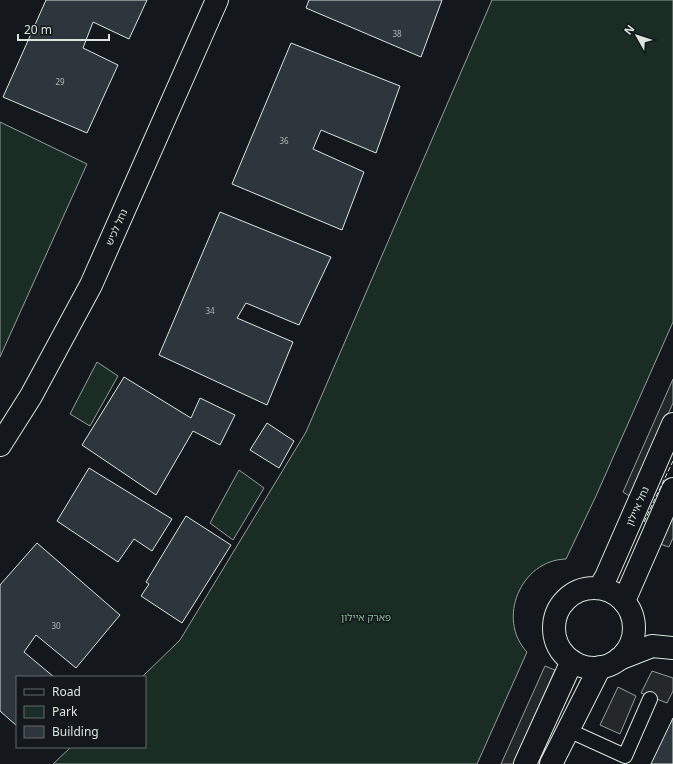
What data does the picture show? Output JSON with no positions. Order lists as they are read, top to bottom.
{
  "streets": {
    "street": ["נחל לכיש", "נחל איילון"]
  },
  "parks": ["פארק איילון"],
  "house_numbers": [
    "38",
    "29",
    "36",
    "34",
    "30"
  ],
  "legend": ["Road", "Park", "Building"],
  "scale_bar": "20 m",
  "north": "top left"
}
